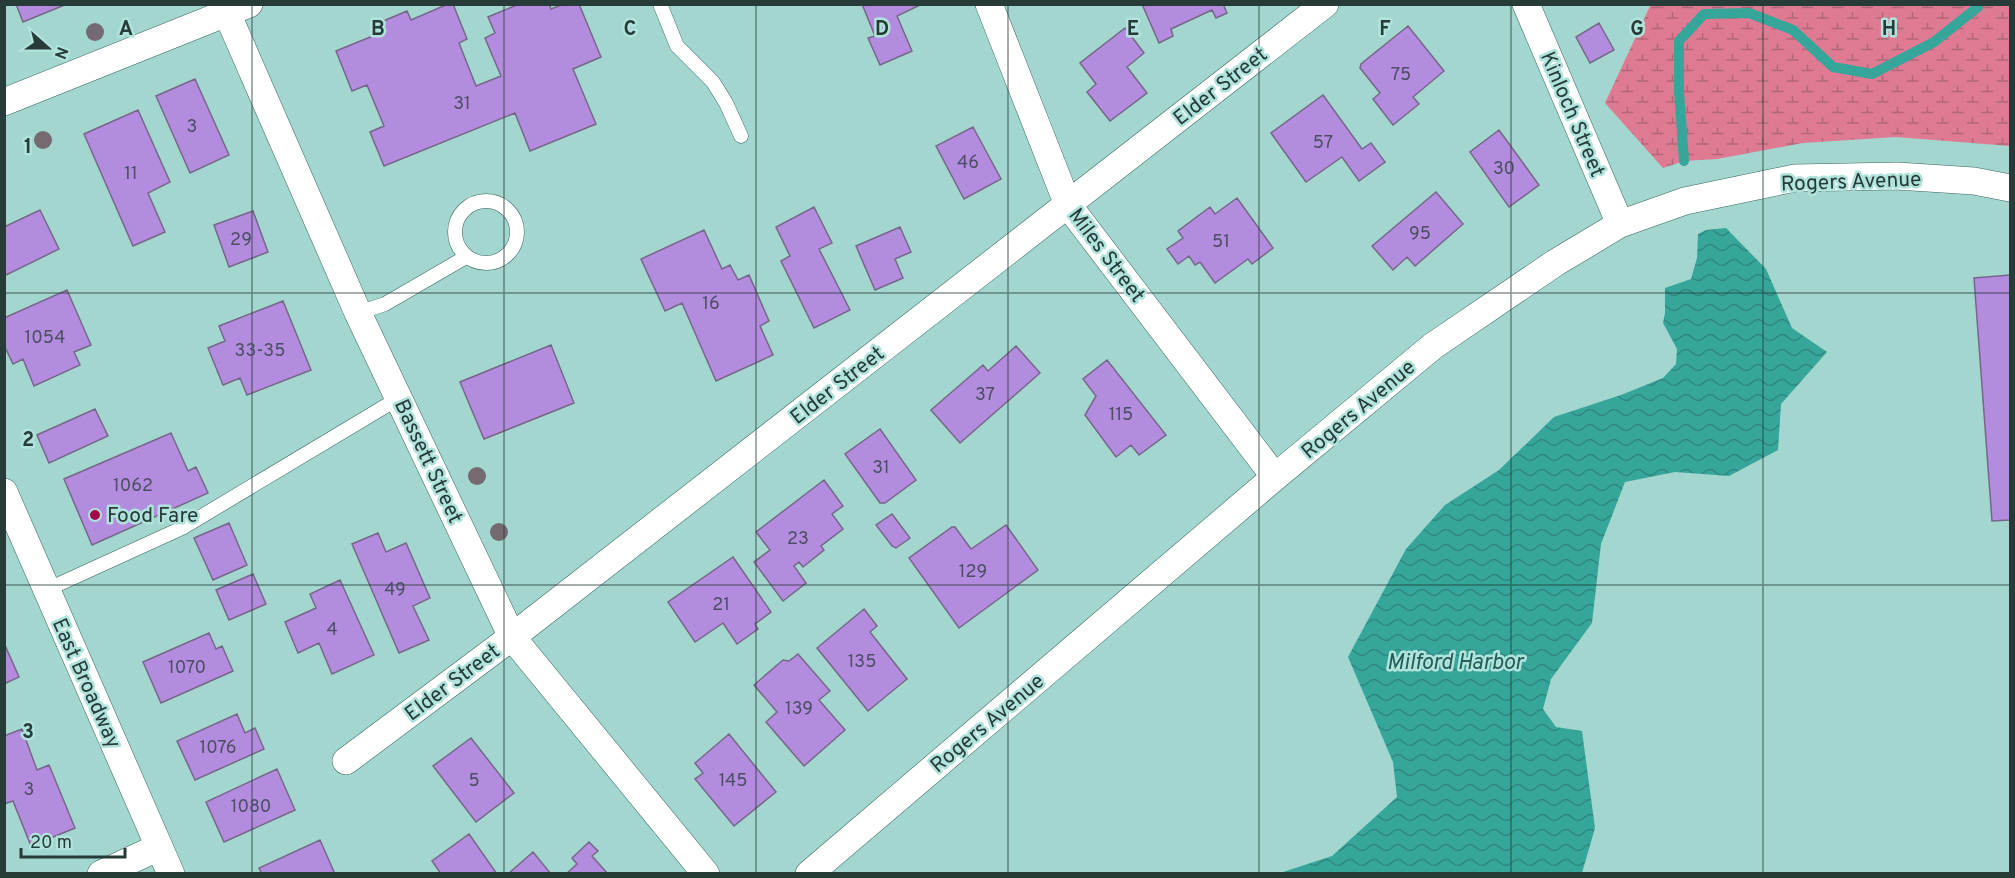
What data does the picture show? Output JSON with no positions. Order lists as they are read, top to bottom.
{
  "streets": {
    "street": [
      "Elder Street",
      "Kinloch Street",
      "Rogers Avenue",
      "Miles Street",
      "Bassett Street",
      "East Broadway"
    ]
  },
  "crossings": [
    ["Elder Street", "Miles Street"],
    ["Elder Street", "Bassett Street"],
    ["Kinloch Street", "Rogers Avenue"],
    ["Rogers Avenue", "Miles Street"]
  ],
  "water": ["Milford Harbor"],
  "places": ["Food Fare"],
  "house_numbers": [
    "75",
    "31",
    "3",
    "57",
    "46",
    "30",
    "11",
    "95",
    "29",
    "51",
    "16",
    "1054",
    "33-35",
    "37",
    "115",
    "31",
    "1062",
    "23",
    "129",
    "49",
    "21",
    "4",
    "135",
    "1070",
    "139",
    "1076",
    "5",
    "145",
    "3",
    "1080"
  ],
  "scale_bar": "20 m",
  "north": "right",
  "grid": {
    "columns": [
      "A",
      "B",
      "C",
      "D",
      "E",
      "F",
      "G",
      "H"
    ],
    "rows": ["1", "2", "3"]
  }
}
